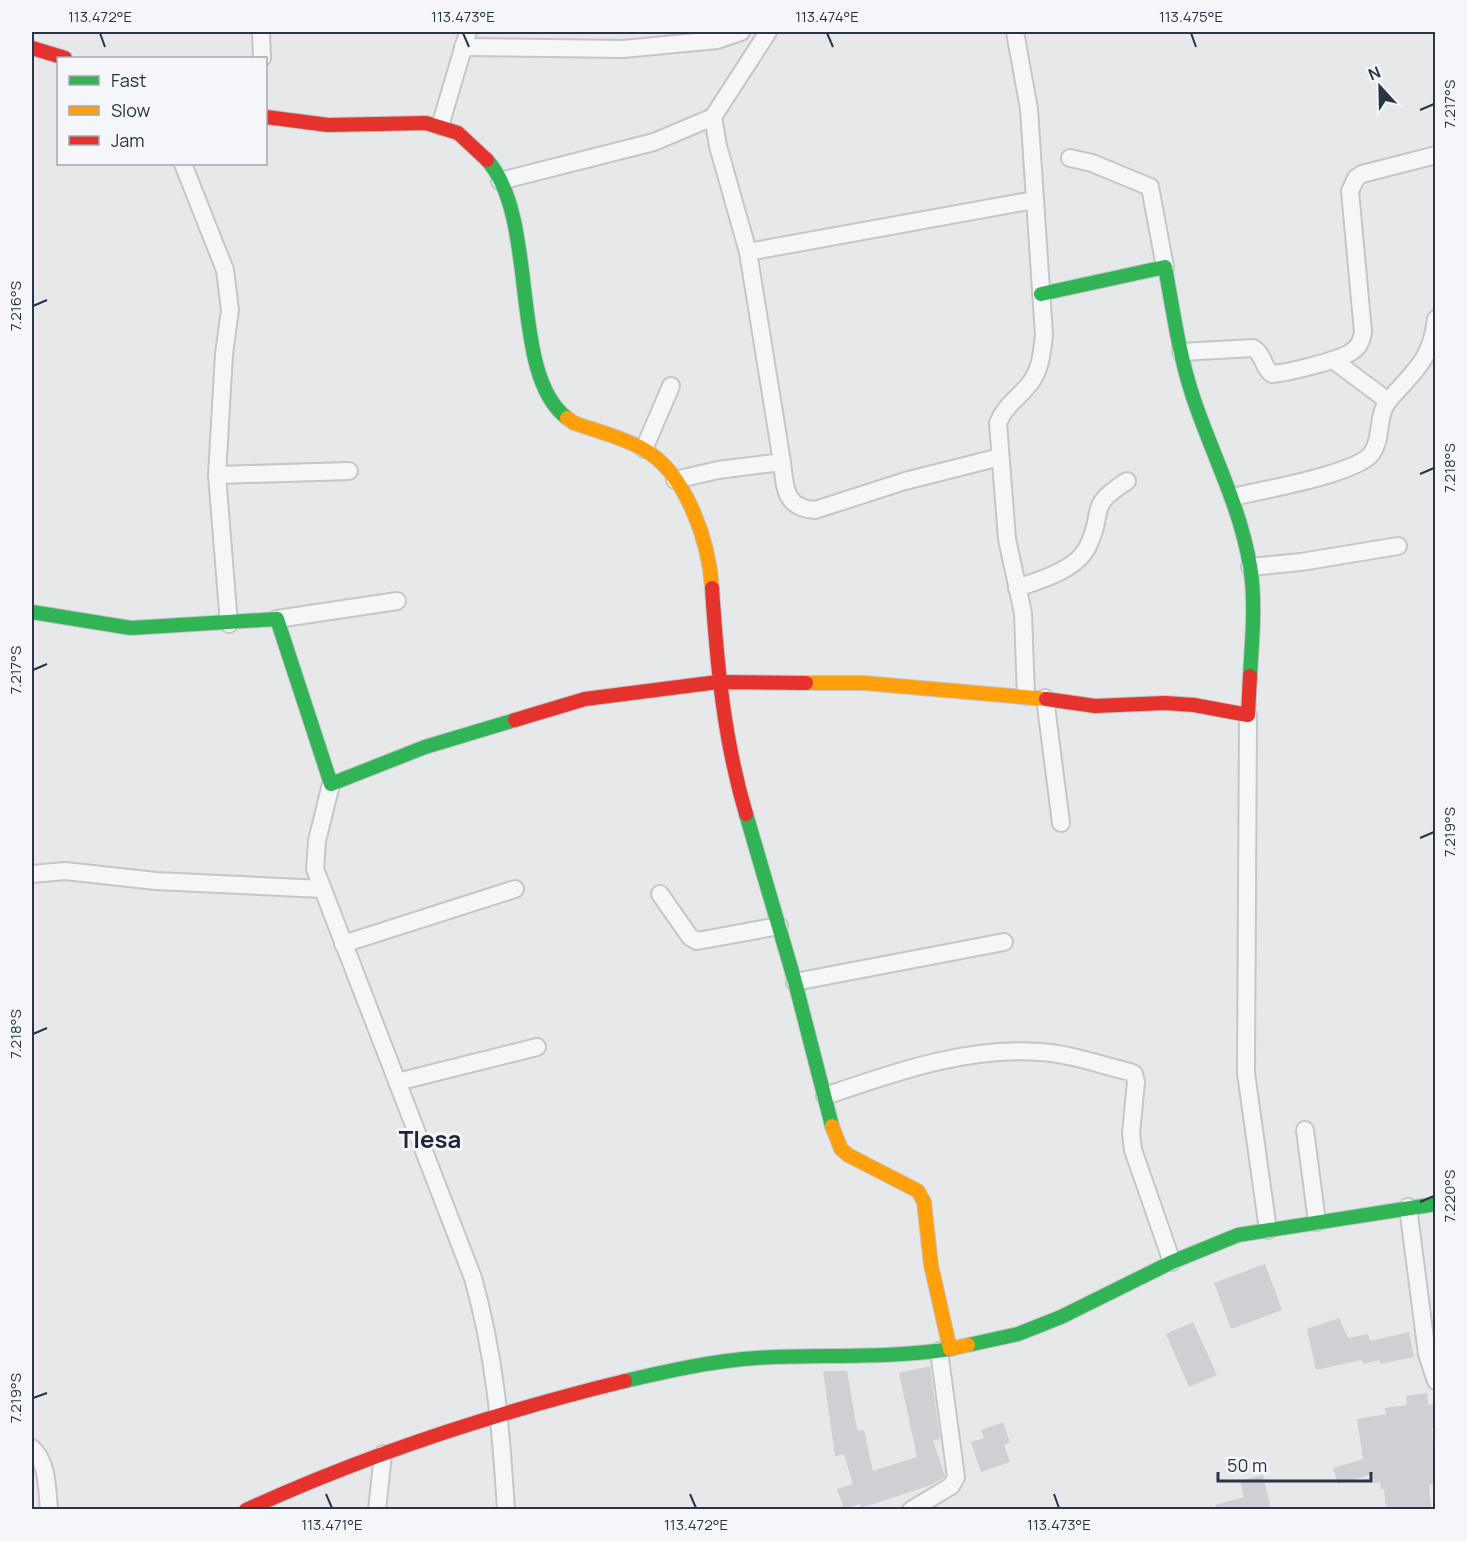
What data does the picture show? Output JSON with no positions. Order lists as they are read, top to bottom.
{
  "districts": ["Tlesa"],
  "legend": ["Fast", "Slow", "Jam"],
  "scale_bar": "50 m",
  "north": "top",
  "coordinates": [
    "113.472°E",
    "113.473°E",
    "113.474°E",
    "113.475°E",
    "7.217°S",
    "7.216°S",
    "7.218°S",
    "7.219°S",
    "7.220°S",
    "113.471°E"
  ]
}
